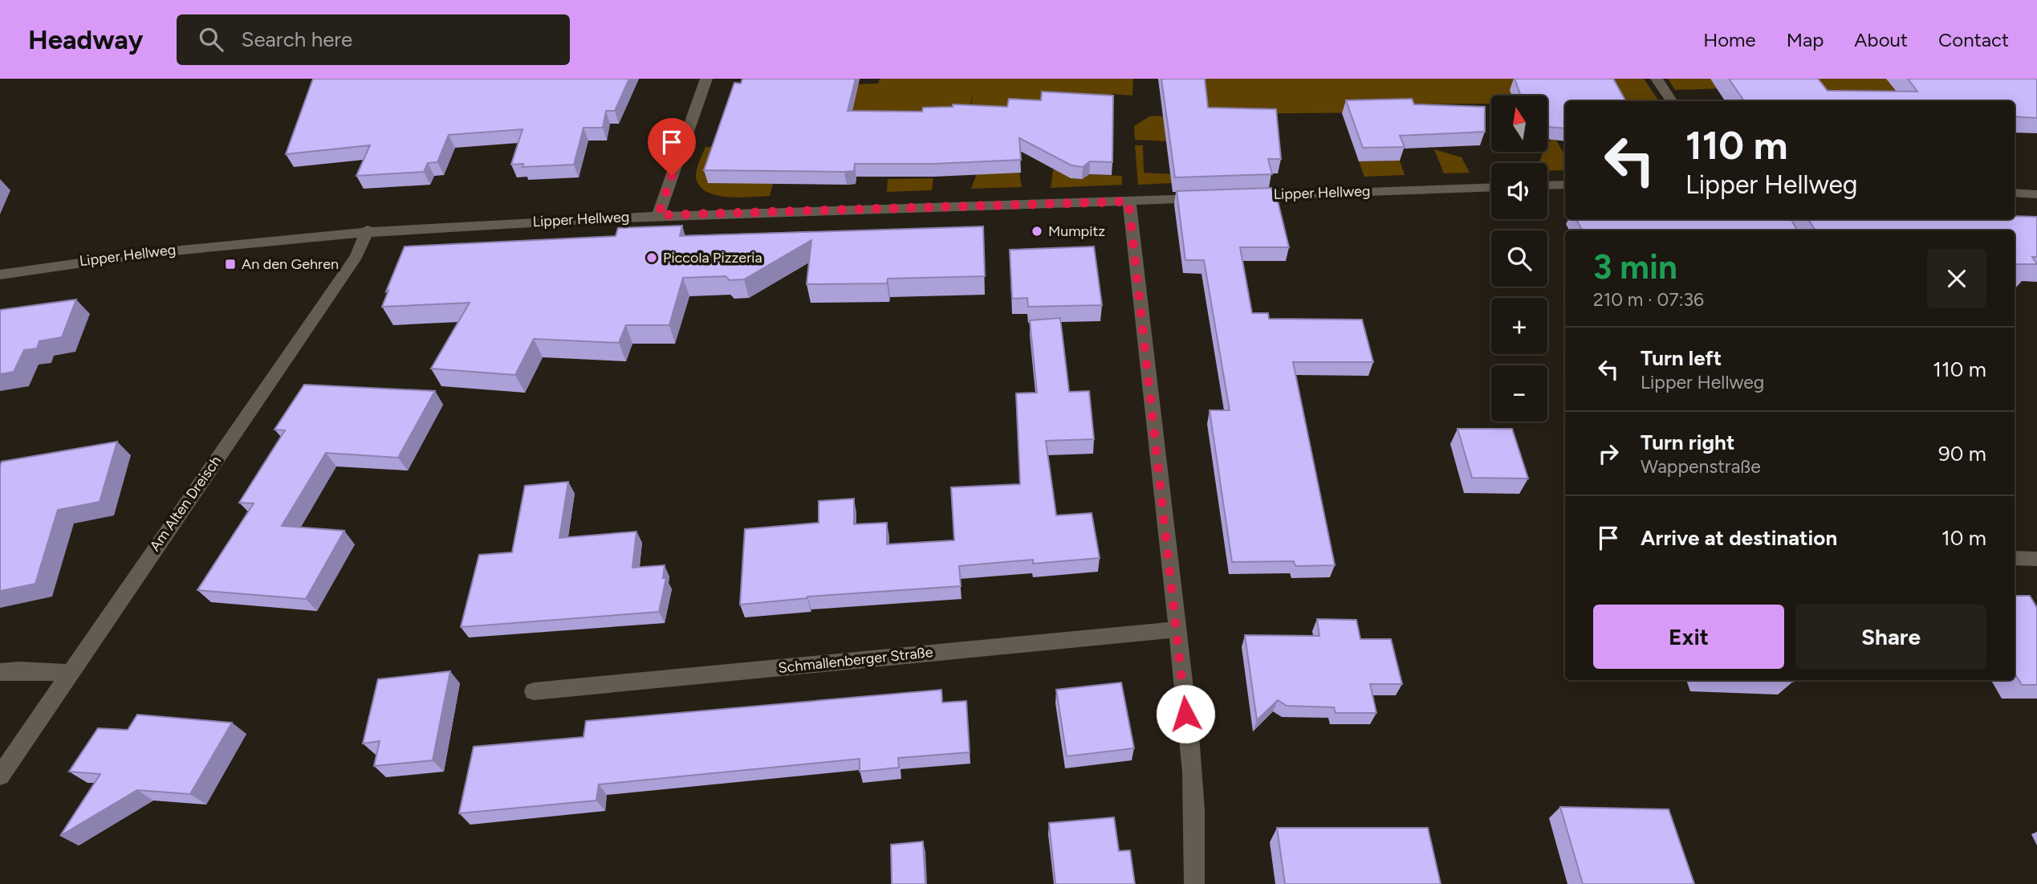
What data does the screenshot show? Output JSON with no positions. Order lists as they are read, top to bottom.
{
  "streets": {
    "street": ["Lipper Hellweg", "Am Alten Dreisch", "Schmallenberger Straße"]
  },
  "crossings": [
    ["Lipper Hellweg", "Am Alten Dreisch"]
  ],
  "places": {
    "other": ["Mumpitz", "Piccola Pizzeria"],
    "transit": ["An den Gehren"]
  },
  "north": "top",
  "page": {
    "header": "Headway",
    "search": "Search here",
    "nav": [
      "Home",
      "Map",
      "About",
      "Contact"
    ],
    "map_buttons": ["+", "−"],
    "turn": ["110 m", "Lipper Hellweg"],
    "heading": ["3 min", "210 m · 07:36"],
    "list": [
      {
        "name": "Turn left",
        "note": "Lipper Hellweg",
        "value": "110 m"
      },
      {
        "name": "Turn right",
        "note": "Wappenstraße",
        "value": "90 m"
      },
      {
        "name": "Arrive at destination",
        "value": "10 m"
      }
    ],
    "buttons": ["Exit", "Share"]
  }
}
